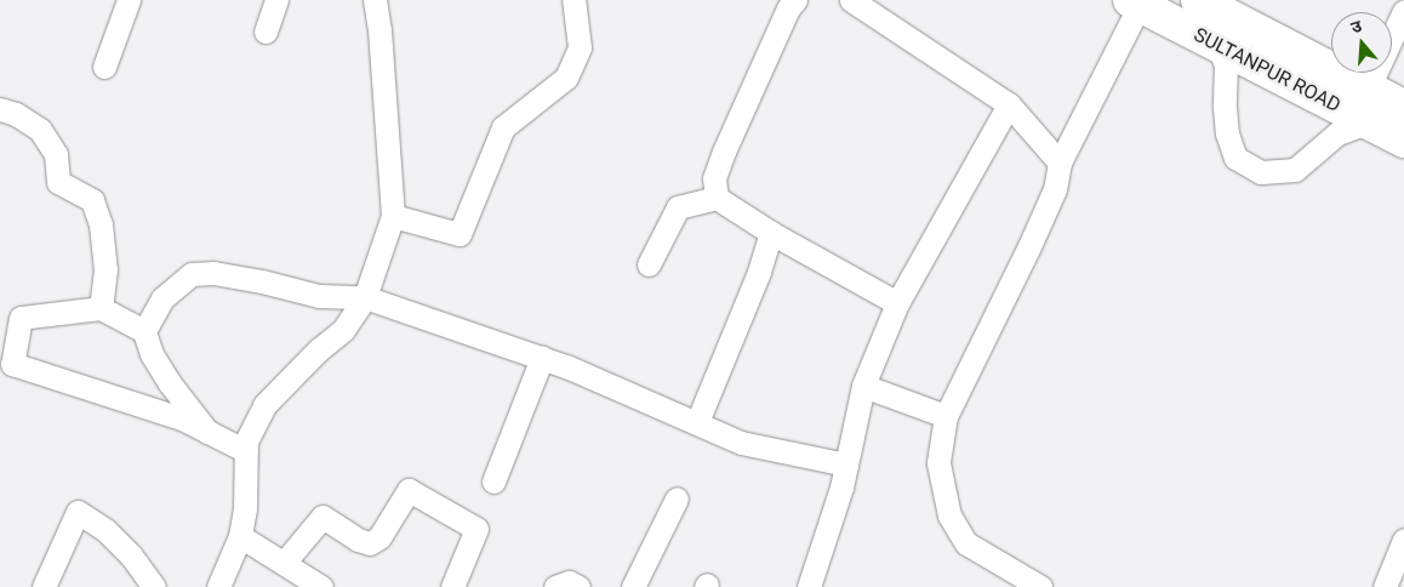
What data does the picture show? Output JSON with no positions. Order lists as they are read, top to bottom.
{
  "streets": {
    "highway": ["SULTANPUR ROAD"]
  },
  "north": "top"
}
